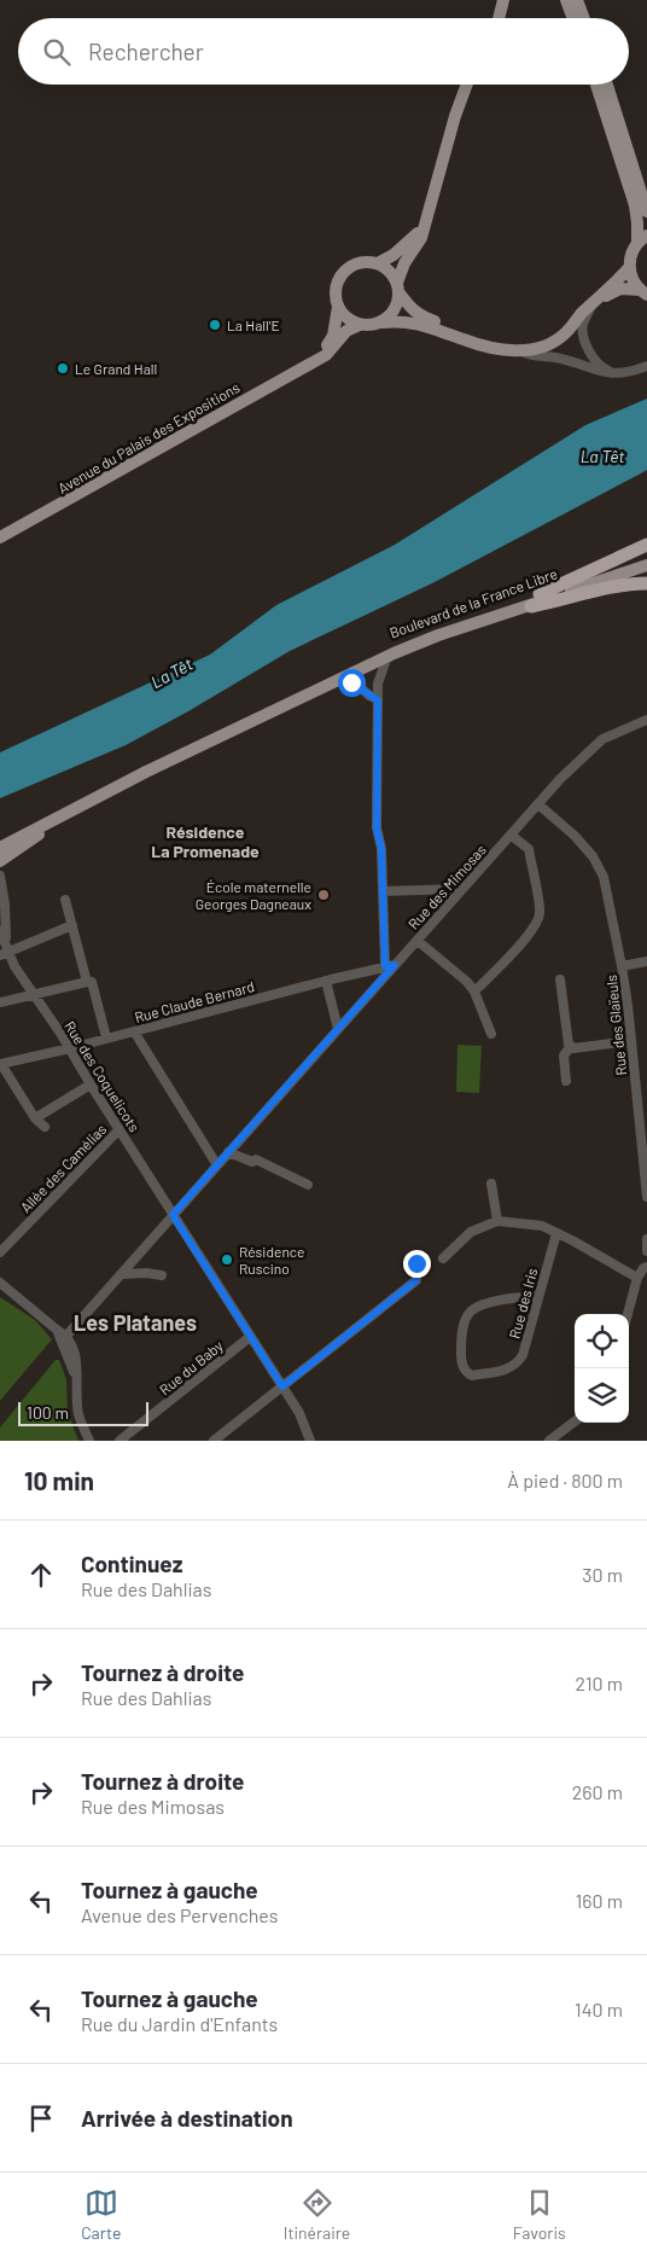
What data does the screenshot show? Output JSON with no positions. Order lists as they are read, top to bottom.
{
  "streets": {
    "main road": ["Avenue du Palais des Expositions", "Boulevard de la France Libre"],
    "street": [
      "Rue des Mimosas",
      "Rue Claude Bernard",
      "Rue des Glaïeuls",
      "Rue des Coquelicots",
      "Allée des Camélias",
      "Rue des Iris",
      "Rue du Baby"
    ]
  },
  "crossings": [
    ["Rue des Mimosas", "Rue Claude Bernard"],
    ["Rue des Mimosas", "Rue des Glaïeuls"],
    ["Rue des Mimosas", "Rue des Coquelicots"],
    ["Rue Claude Bernard", "Rue des Coquelicots"],
    ["Rue des Coquelicots", "Allée des Camélias"],
    ["Rue des Coquelicots", "Rue du Baby"]
  ],
  "districts": ["Résidence La Promenade", "Les Platanes"],
  "water": ["La Têt"],
  "places": [
    "La Hall'E",
    "Le Grand Hall",
    "École maternelle Georges Dagneaux",
    "Résidence Ruscino"
  ],
  "scale_bar": "100 m",
  "page": {
    "search": "Rechercher",
    "scale": "100 m",
    "heading": ["10 min", "À pied · 800 m"],
    "list": [
      ["Continuez", "Rue des Dahlias", "30 m"],
      ["Tournez à droite", "Rue des Dahlias", "210 m"],
      ["Tournez à droite", "Rue des Mimosas", "260 m"],
      ["Tournez à gauche", "Avenue des Pervenches", "160 m"],
      ["Tournez à gauche", "Rue du Jardin d'Enfants", "140 m"],
      "Arrivée à destination"
    ],
    "nav": ["Carte", "Itinéraire", "Favoris"]
  }
}
